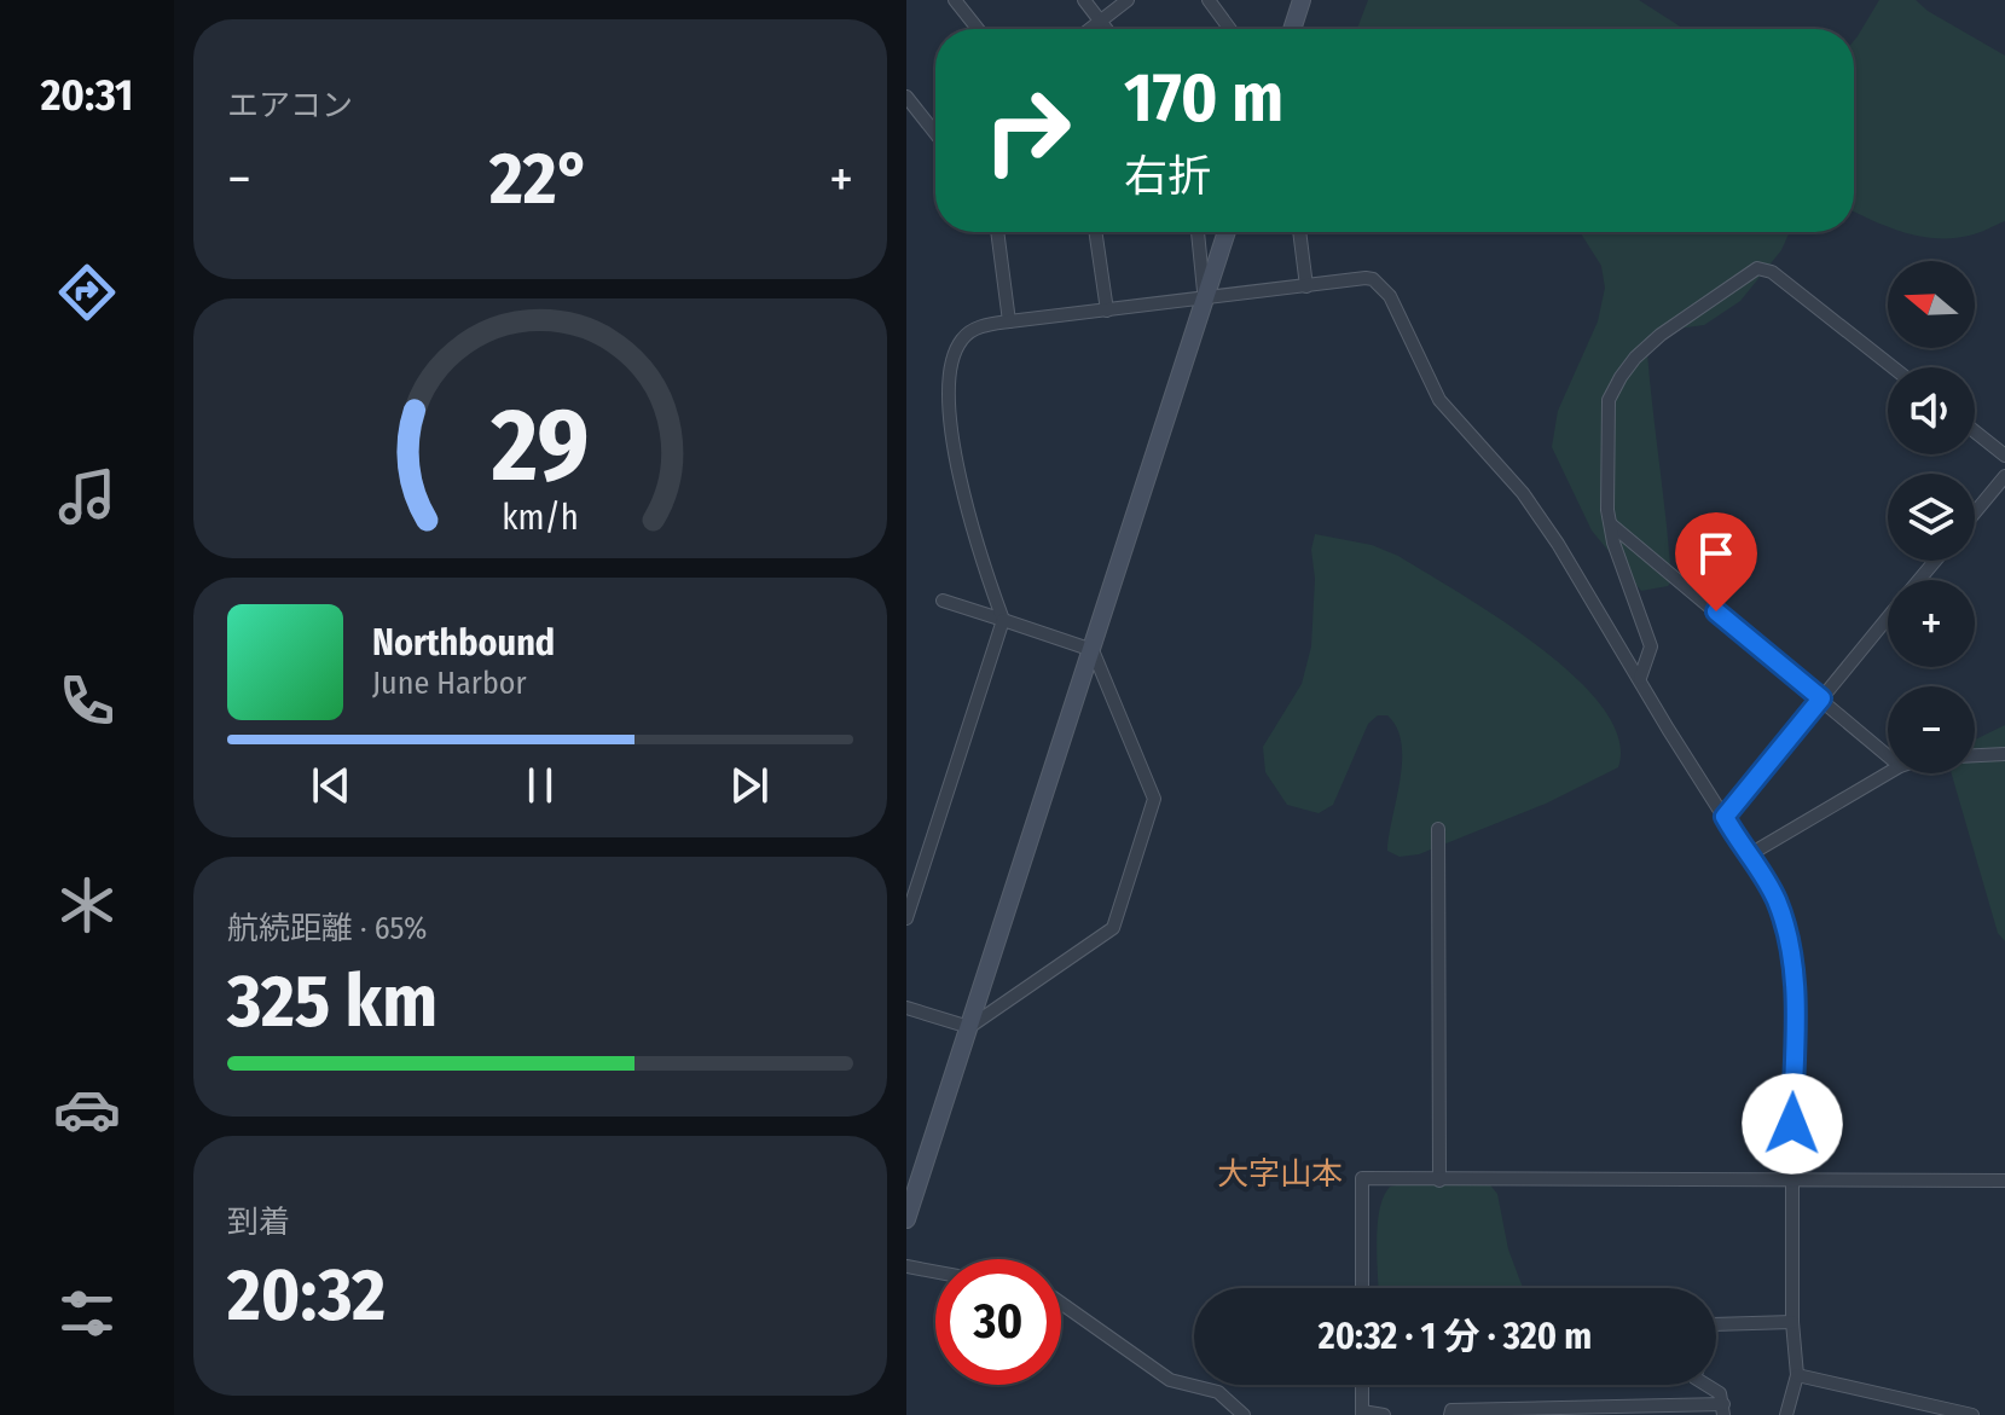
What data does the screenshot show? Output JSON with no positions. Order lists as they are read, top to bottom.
{
  "districts": ["大字山本"],
  "north": "left",
  "page": {
    "tabs": "20:31",
    "tile": [
      "エアコン",
      ["航続距離 · 65%", "325 km"],
      ["到着", "20:32"]
    ],
    "turn": ["170 m", "右折"],
    "heat": ["−", "22°", "+"],
    "map_buttons": ["+", "−"],
    "song": ["Northbound", "June Harbor"],
    "limit": "30",
    "trip": "20:32 · 1 分 · 320 m",
    "gauge": ["29", "km/h"]
  }
}
